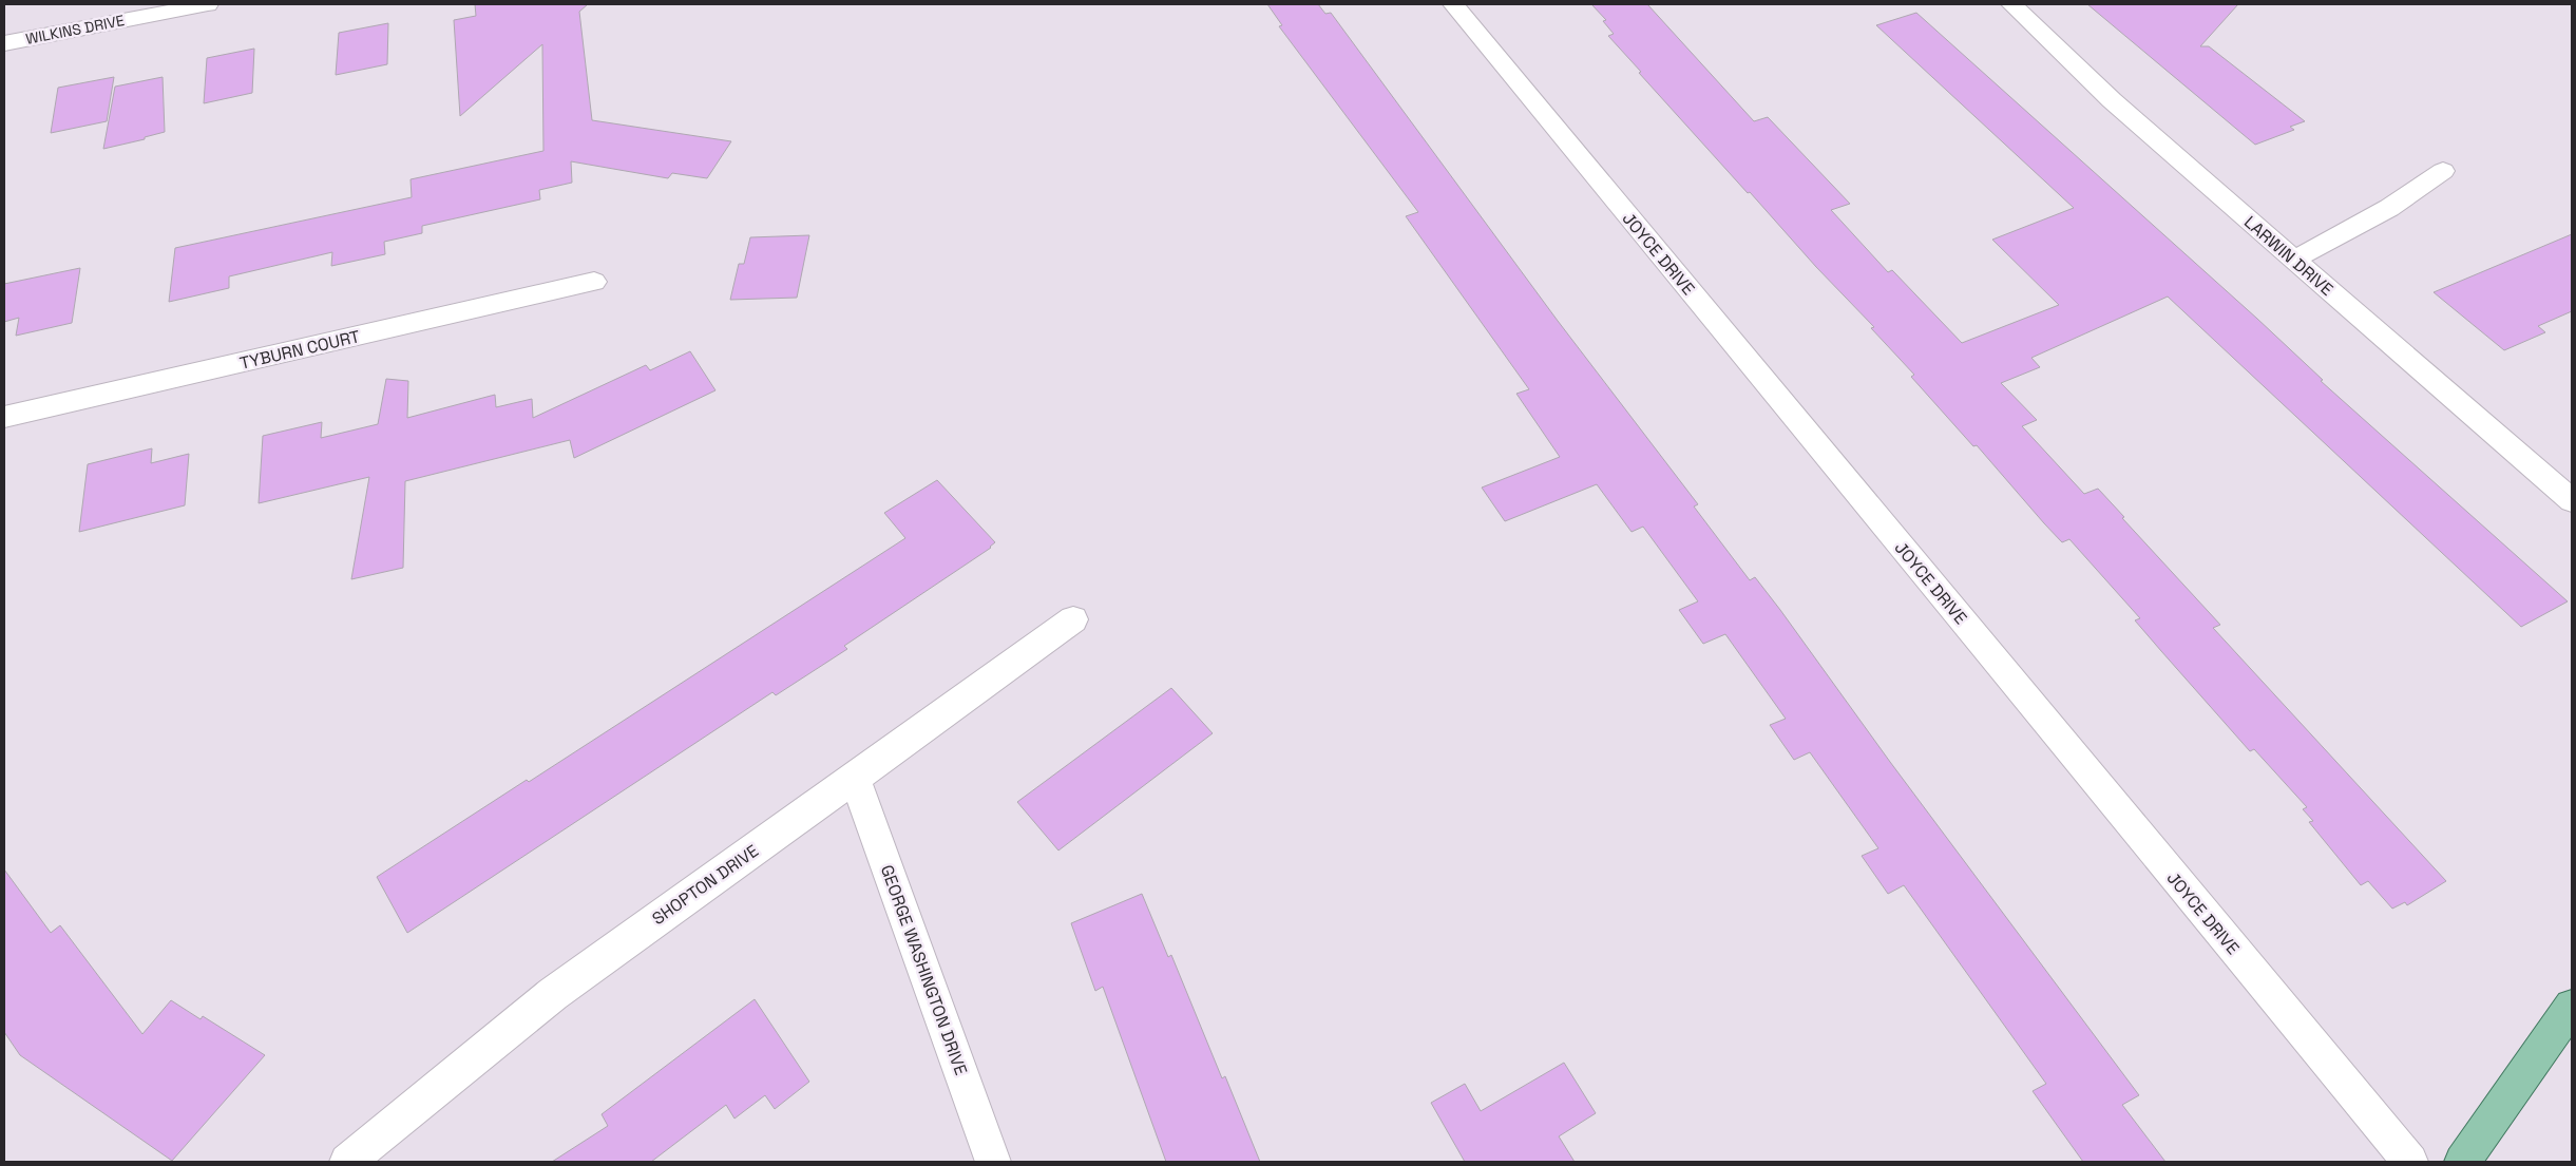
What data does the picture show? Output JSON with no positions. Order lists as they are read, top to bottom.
{
  "streets": {
    "street": [
      "WILKINS DRIVE",
      "JOYCE DRIVE",
      "LARWIN DRIVE",
      "TYBURN COURT",
      "SHOPTON DRIVE",
      "GEORGE WASHINGTON DRIVE"
    ]
  },
  "crossings": [
    ["SHOPTON DRIVE", "GEORGE WASHINGTON DRIVE"]
  ]
}
